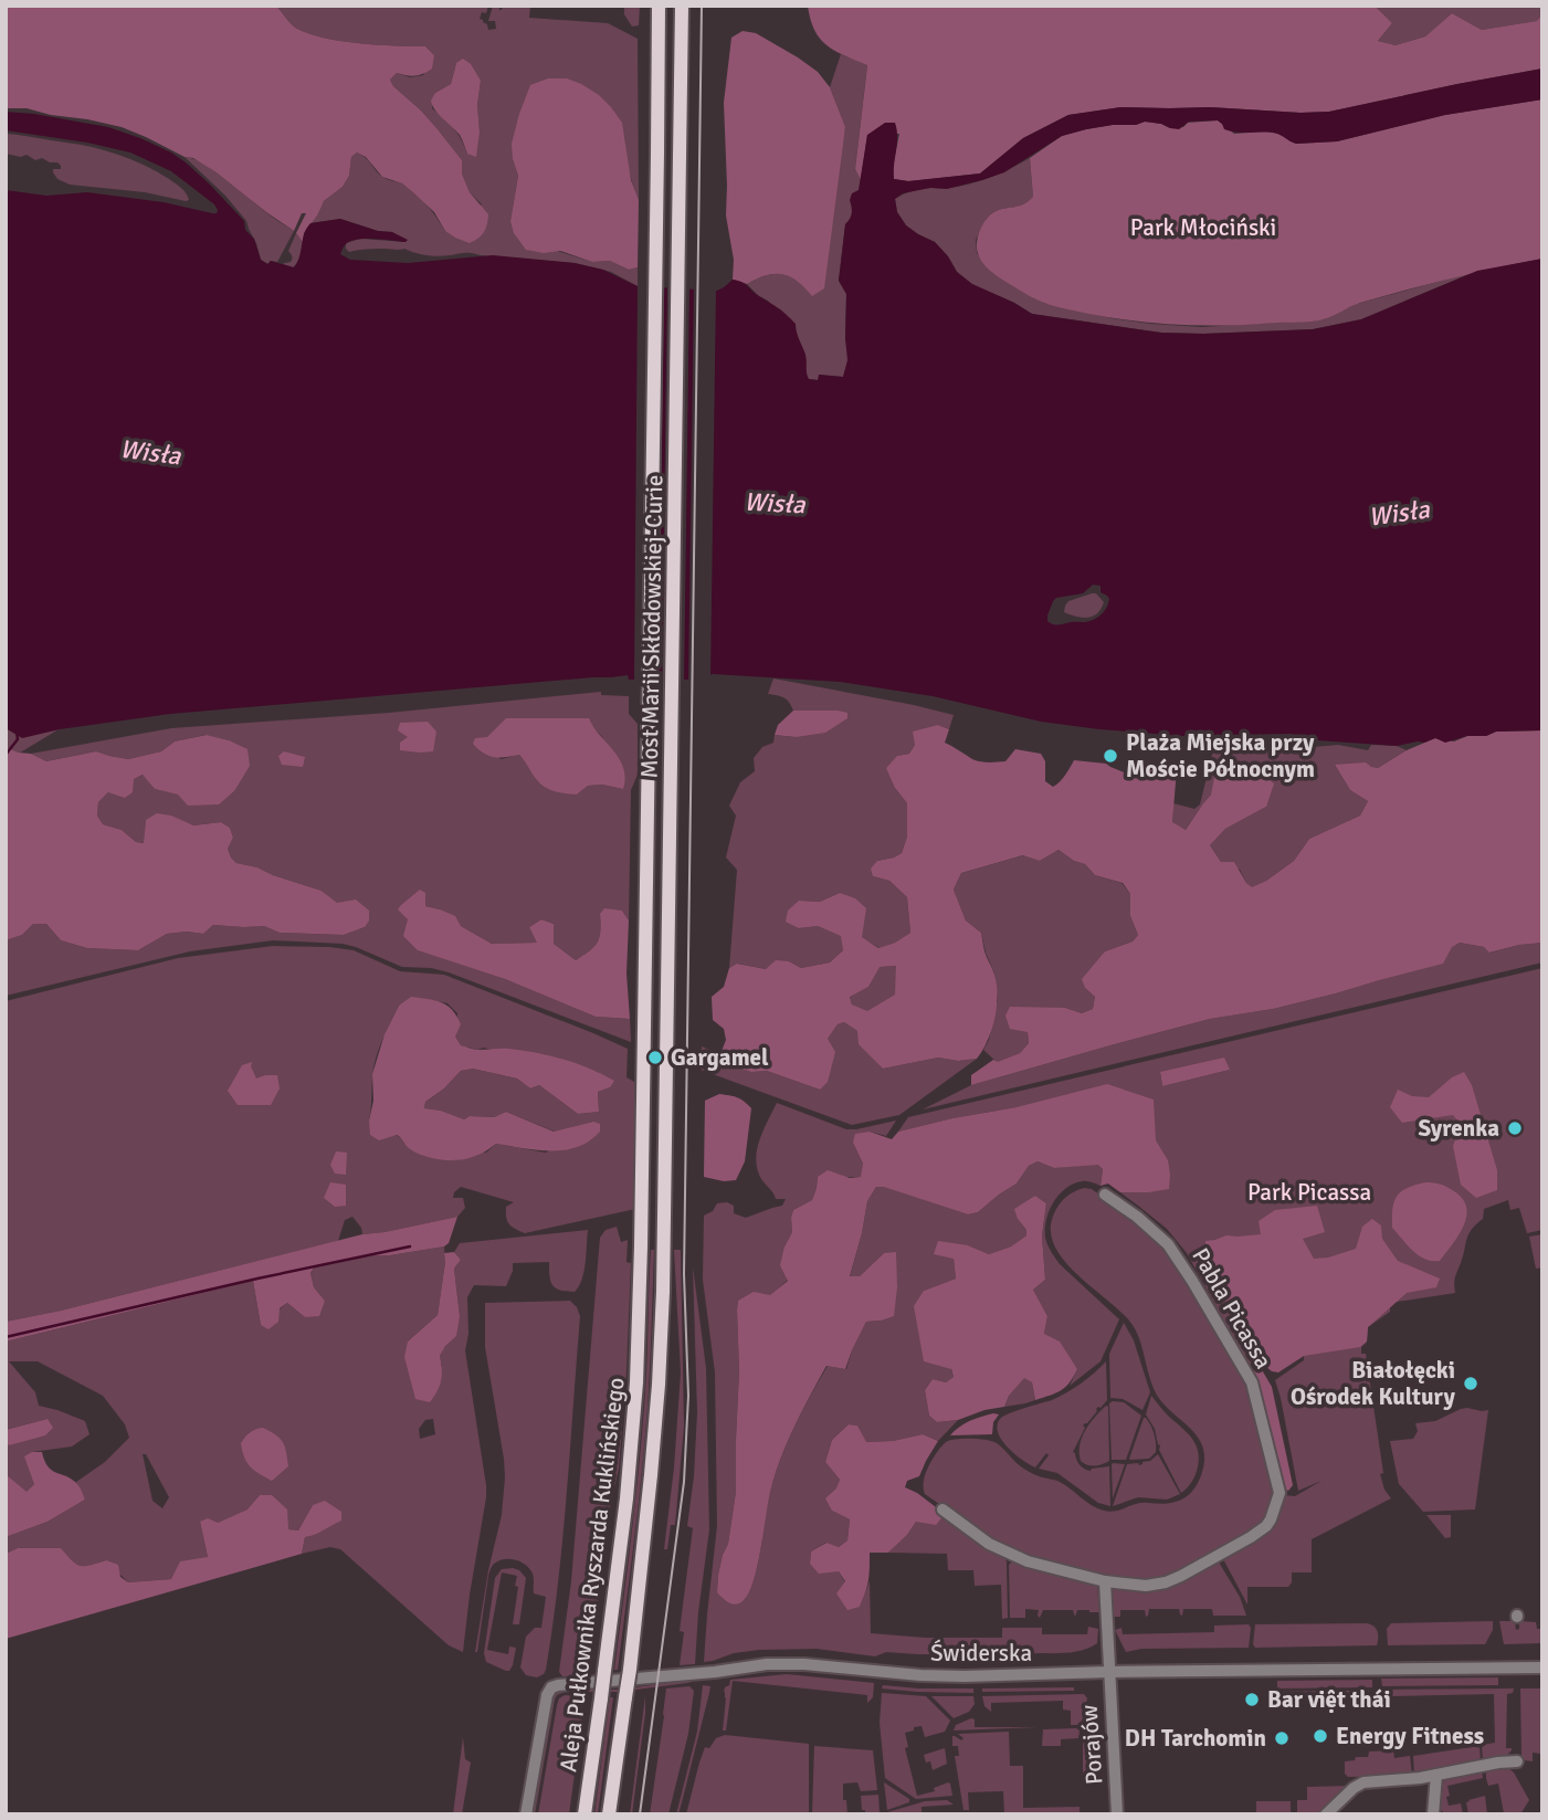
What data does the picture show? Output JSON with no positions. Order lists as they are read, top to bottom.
{
  "streets": {
    "main road": ["Most Marii Skłodowskiej-Curie", "Aleja Pułkownika Ryszarda Kuklińskiego"],
    "street": ["Pabla Picassa", "Świderska", "Porajów"]
  },
  "crossings": [
    ["Most Marii Skłodowskiej-Curie", "Aleja Pułkownika Ryszarda Kuklińskiego"],
    ["Świderska", "Porajów"]
  ],
  "water": ["Wisła"],
  "parks": ["Park Młociński", "Park Picassa"],
  "places": [
    "Plaża Miejska przy Moście Północnym",
    "Gargamel",
    "Syrenka",
    "Białołęcki Ośrodek Kultury",
    "Bar việt thái",
    "Energy Fitness",
    "DH Tarchomin"
  ]
}
